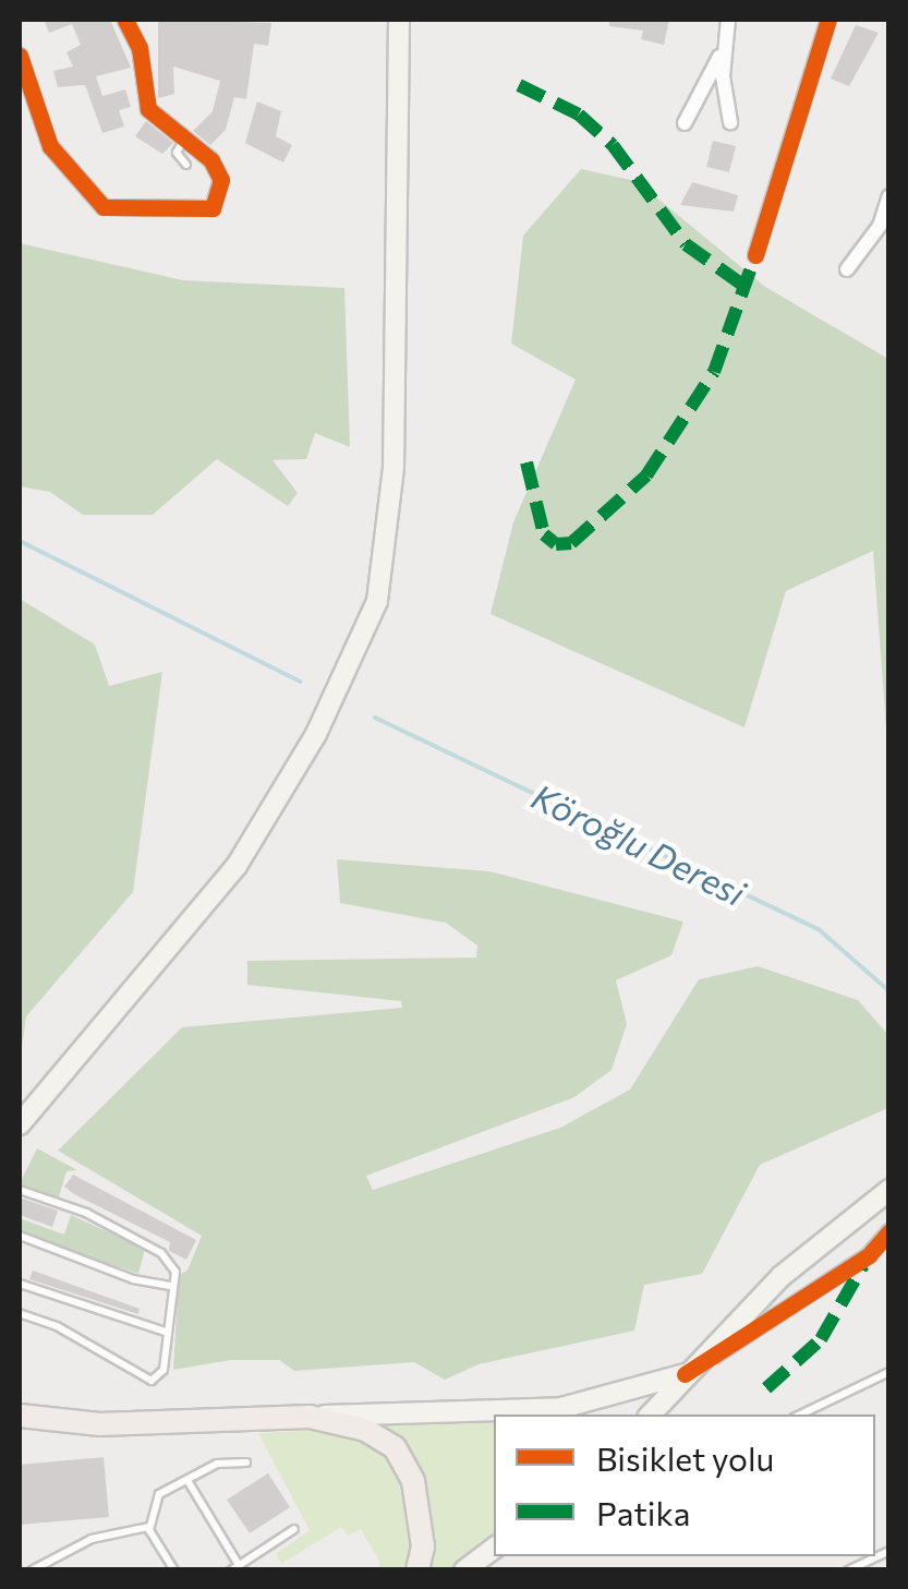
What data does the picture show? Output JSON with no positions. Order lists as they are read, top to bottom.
{
  "water": ["Köroğlu Deresi"],
  "legend": ["Bisiklet yolu", "Patika"]
}
